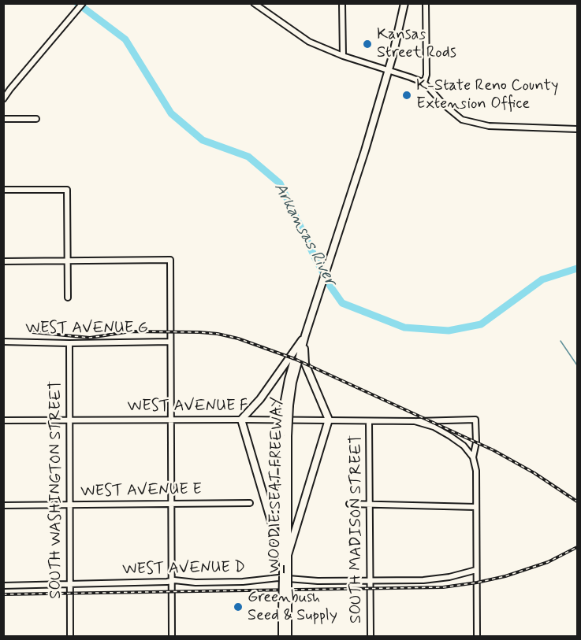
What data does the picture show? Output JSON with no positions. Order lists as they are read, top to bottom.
{
  "streets": {
    "main road": ["WOODIE SEAT FREEWAY"],
    "street": [
      "WEST AVENUE G",
      "WEST AVENUE F",
      "SOUTH WASHINGTON STREET",
      "WEST AVENUE E",
      "SOUTH MADISON STREET",
      "WEST AVENUE D"
    ]
  },
  "crossings": [
    ["WEST AVENUE G", "SOUTH WASHINGTON STREET"],
    ["WEST AVENUE F", "SOUTH WASHINGTON STREET"],
    ["WEST AVENUE F", "SOUTH MADISON STREET"],
    ["SOUTH WASHINGTON STREET", "WEST AVENUE E"],
    ["SOUTH WASHINGTON STREET", "WEST AVENUE D"],
    ["SOUTH MADISON STREET", "WEST AVENUE D"]
  ],
  "water": ["Arkansas River"],
  "places": ["Kansas Street Rods", "K-State Reno County Extension Office", "Greenbush Seed & Supply"]
}
